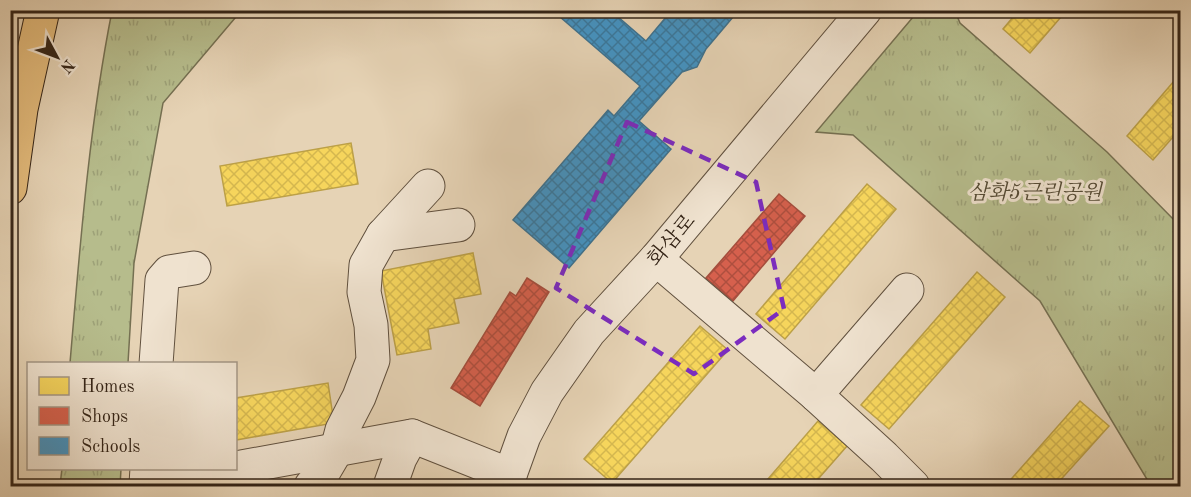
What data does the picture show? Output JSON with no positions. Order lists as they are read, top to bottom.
{
  "streets": {
    "street": ["화삼로"]
  },
  "parks": ["삼화5근린공원"],
  "legend": ["Homes", "Shops", "Schools"],
  "north": "bottom right"
}
